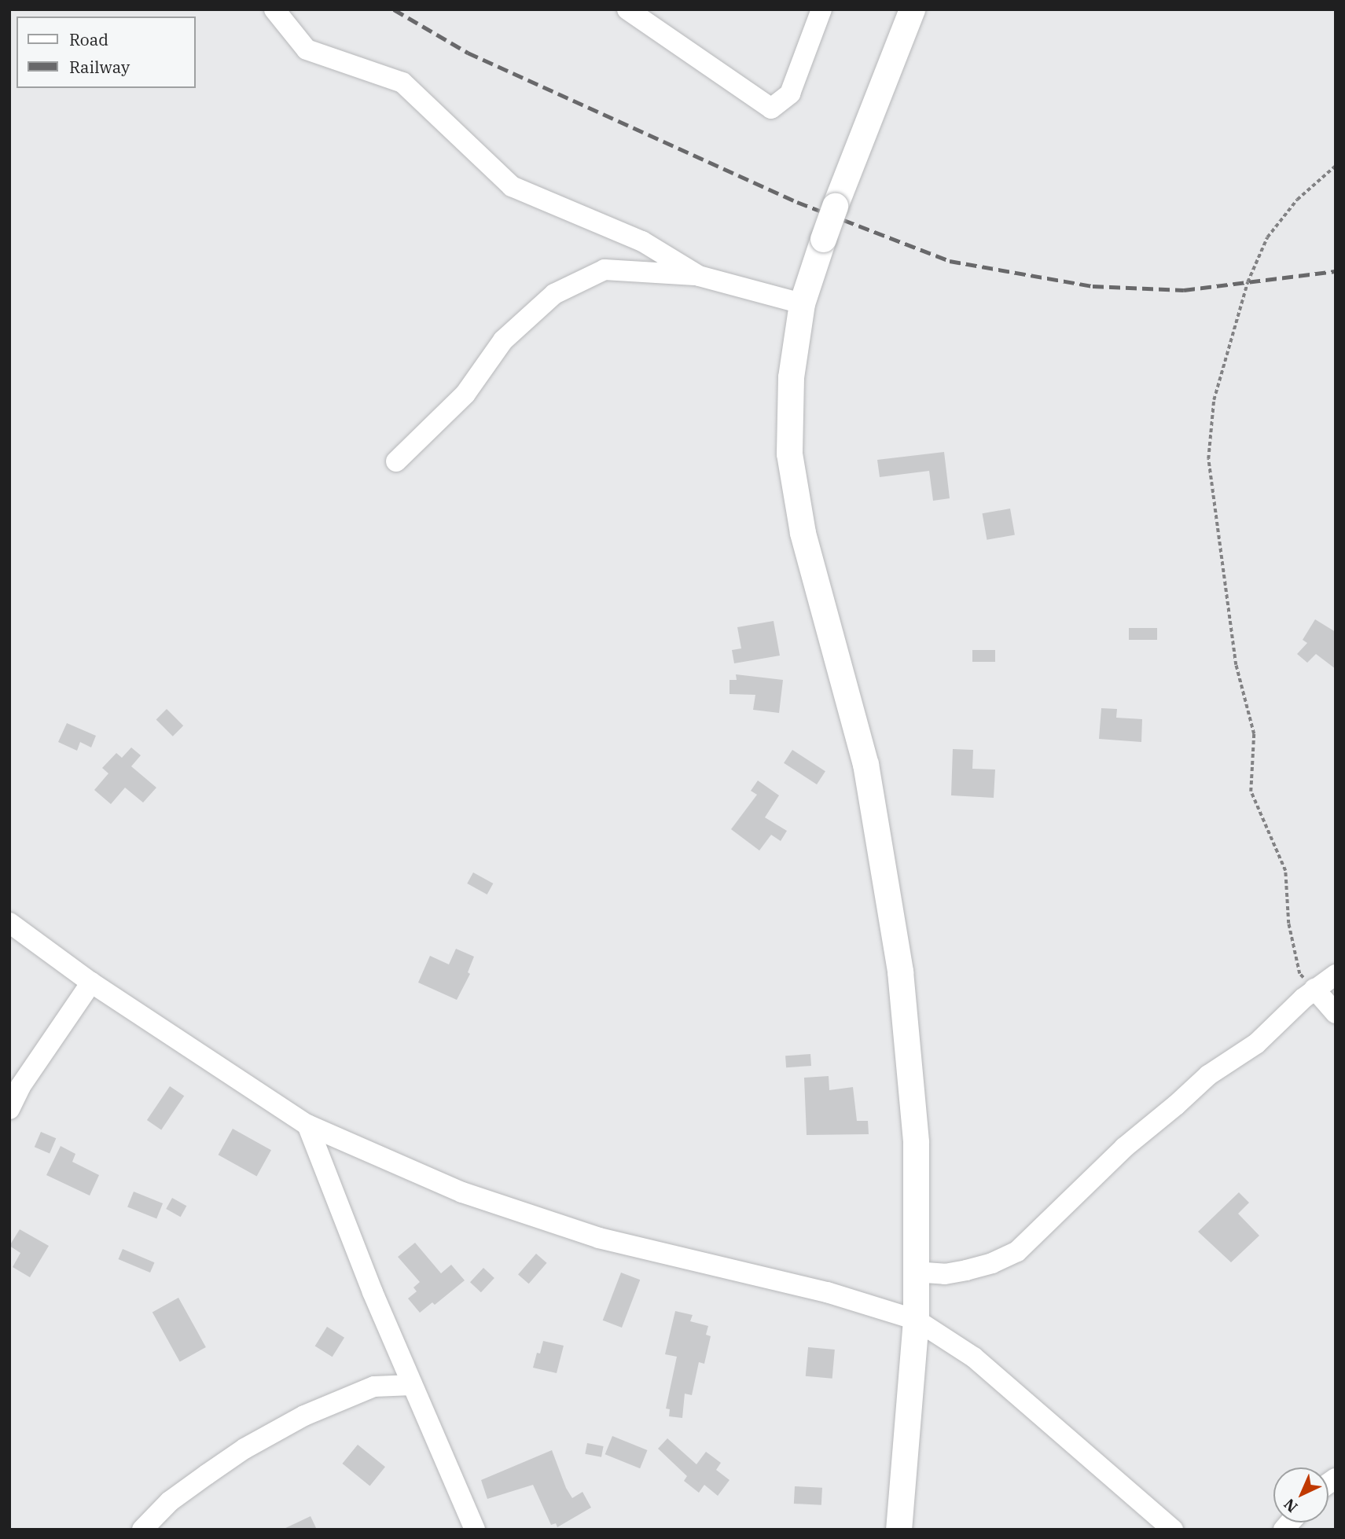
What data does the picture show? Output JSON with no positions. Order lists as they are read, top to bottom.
{
  "legend": ["Road", "Railway"],
  "north": "bottom left"
}
